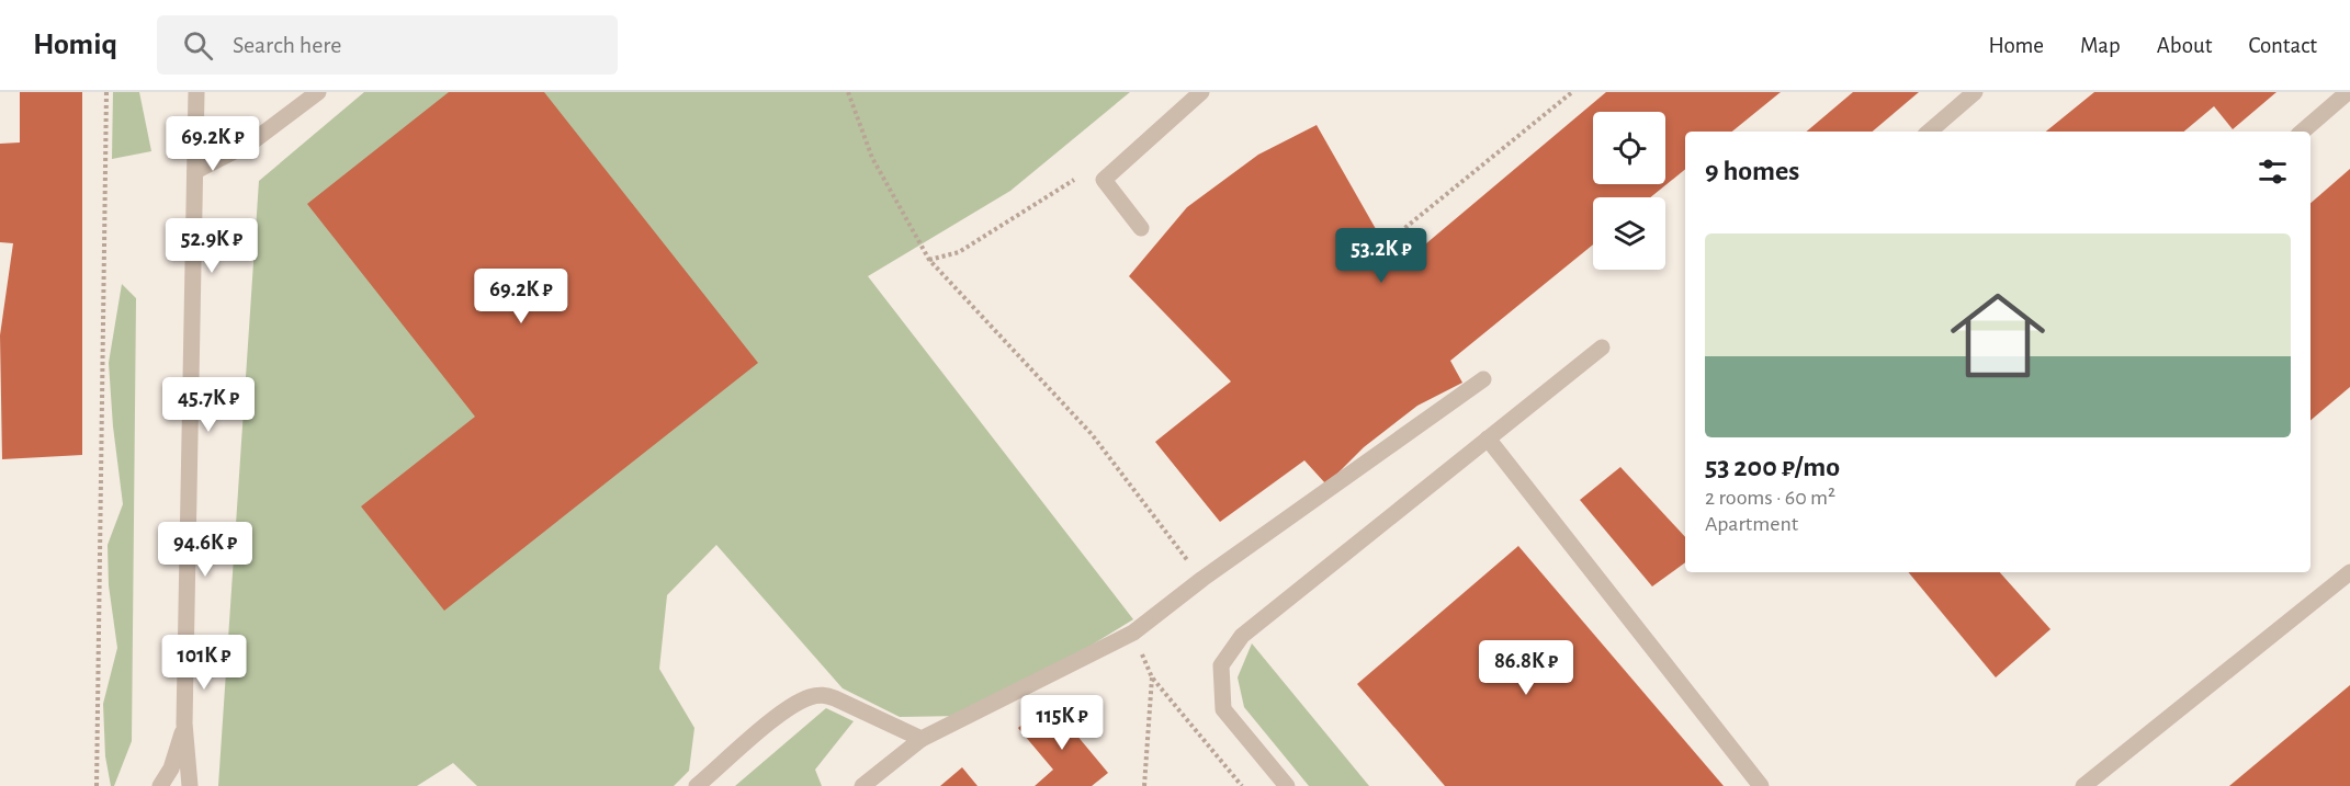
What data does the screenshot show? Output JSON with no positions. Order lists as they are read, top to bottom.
{
  "page": {
    "header": "Homiq",
    "search": "Search here",
    "nav": [
      "Home",
      "Map",
      "About",
      "Contact"
    ],
    "price": [
      "69.2K ₽",
      "52.9K ₽",
      "53.2K ₽",
      "69.2K ₽",
      "45.7K ₽",
      "94.6K ₽",
      "101K ₽",
      "86.8K ₽",
      "115K ₽"
    ],
    "heading": "9 homes",
    "list": [
      {
        "name": "53 200 ₽/mo",
        "note": "2 rooms · 60 m² · Apartment"
      }
    ]
  }
}
